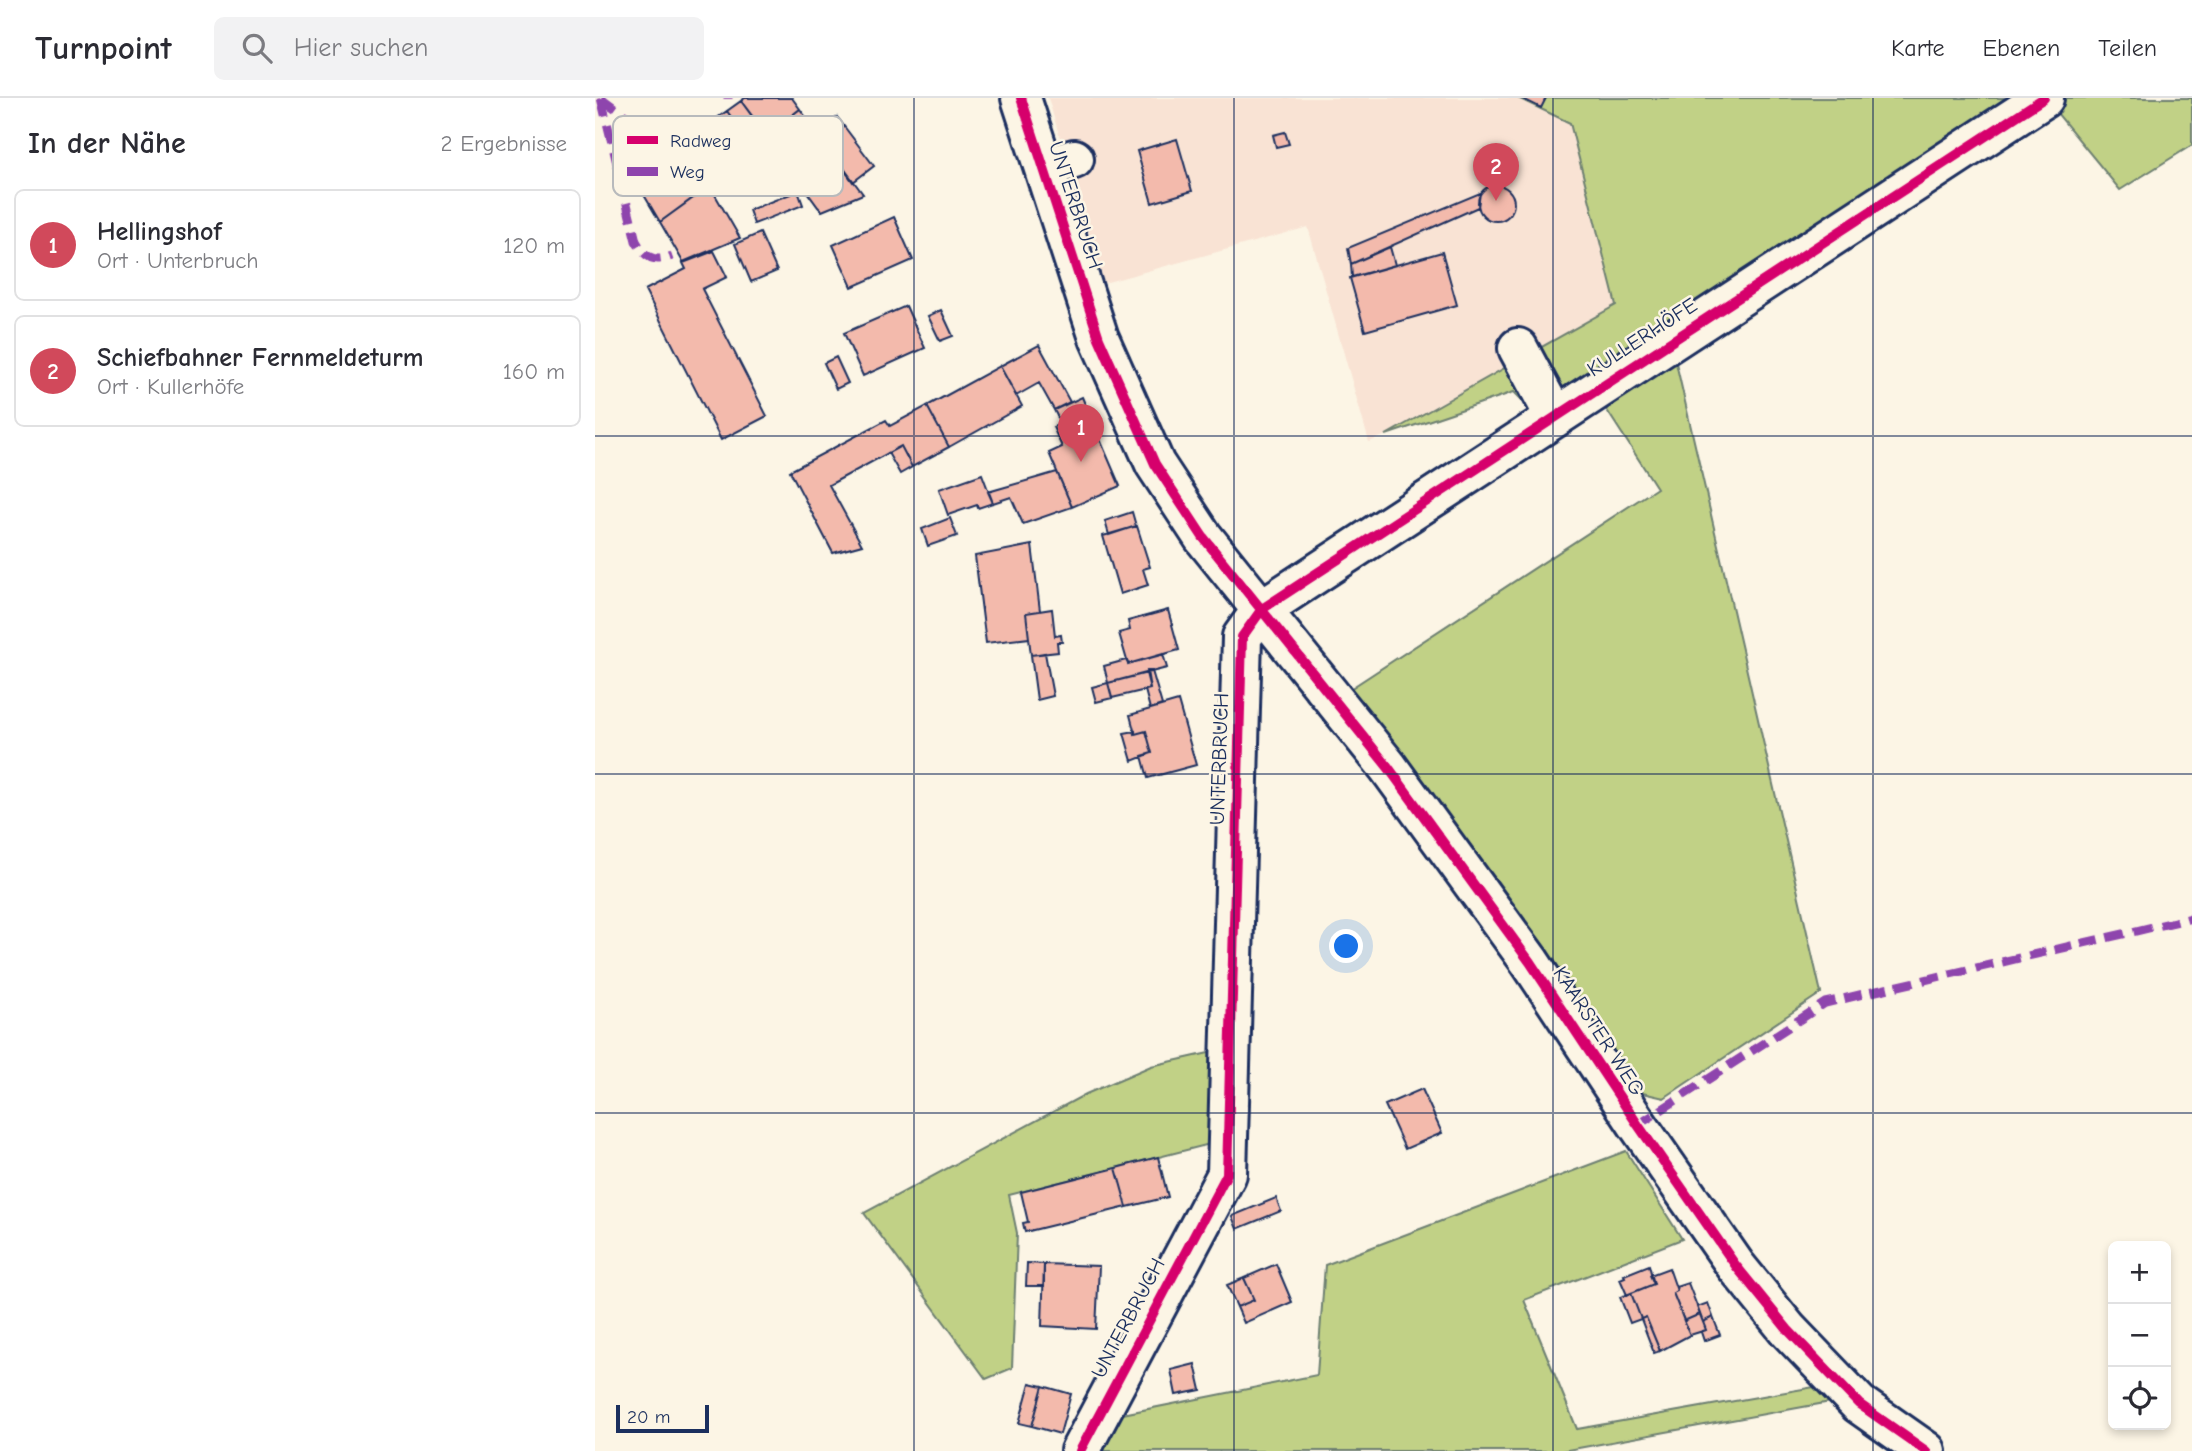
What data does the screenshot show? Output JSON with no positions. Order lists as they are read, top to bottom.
{
  "streets": {
    "street": ["UNTERBRUCH", "KULLERHÖFE", "KAARSTER WEG"]
  },
  "crossings": [
    ["UNTERBRUCH", "KULLERHÖFE"],
    ["UNTERBRUCH", "KAARSTER WEG"],
    ["KULLERHÖFE", "KAARSTER WEG"]
  ],
  "legend": ["Radweg", "Weg"],
  "scale_bar": "20 m",
  "page": {
    "header": "Turnpoint",
    "search": "Hier suchen",
    "nav": ["Karte", "Ebenen", "Teilen"],
    "heading": ["In der Nähe", "2 Ergebnisse"],
    "pins": ["2", "1"],
    "list": [
      {
        "mark": "1",
        "name": "Hellingshof",
        "note": "Ort · Unterbruch",
        "value": "120 m"
      },
      {
        "mark": "2",
        "name": "Schiefbahner Fernmeldeturm",
        "note": "Ort · Kullerhöfe",
        "value": "160 m"
      }
    ],
    "map_buttons": ["+", "−"],
    "scale": "20 m"
  }
}
